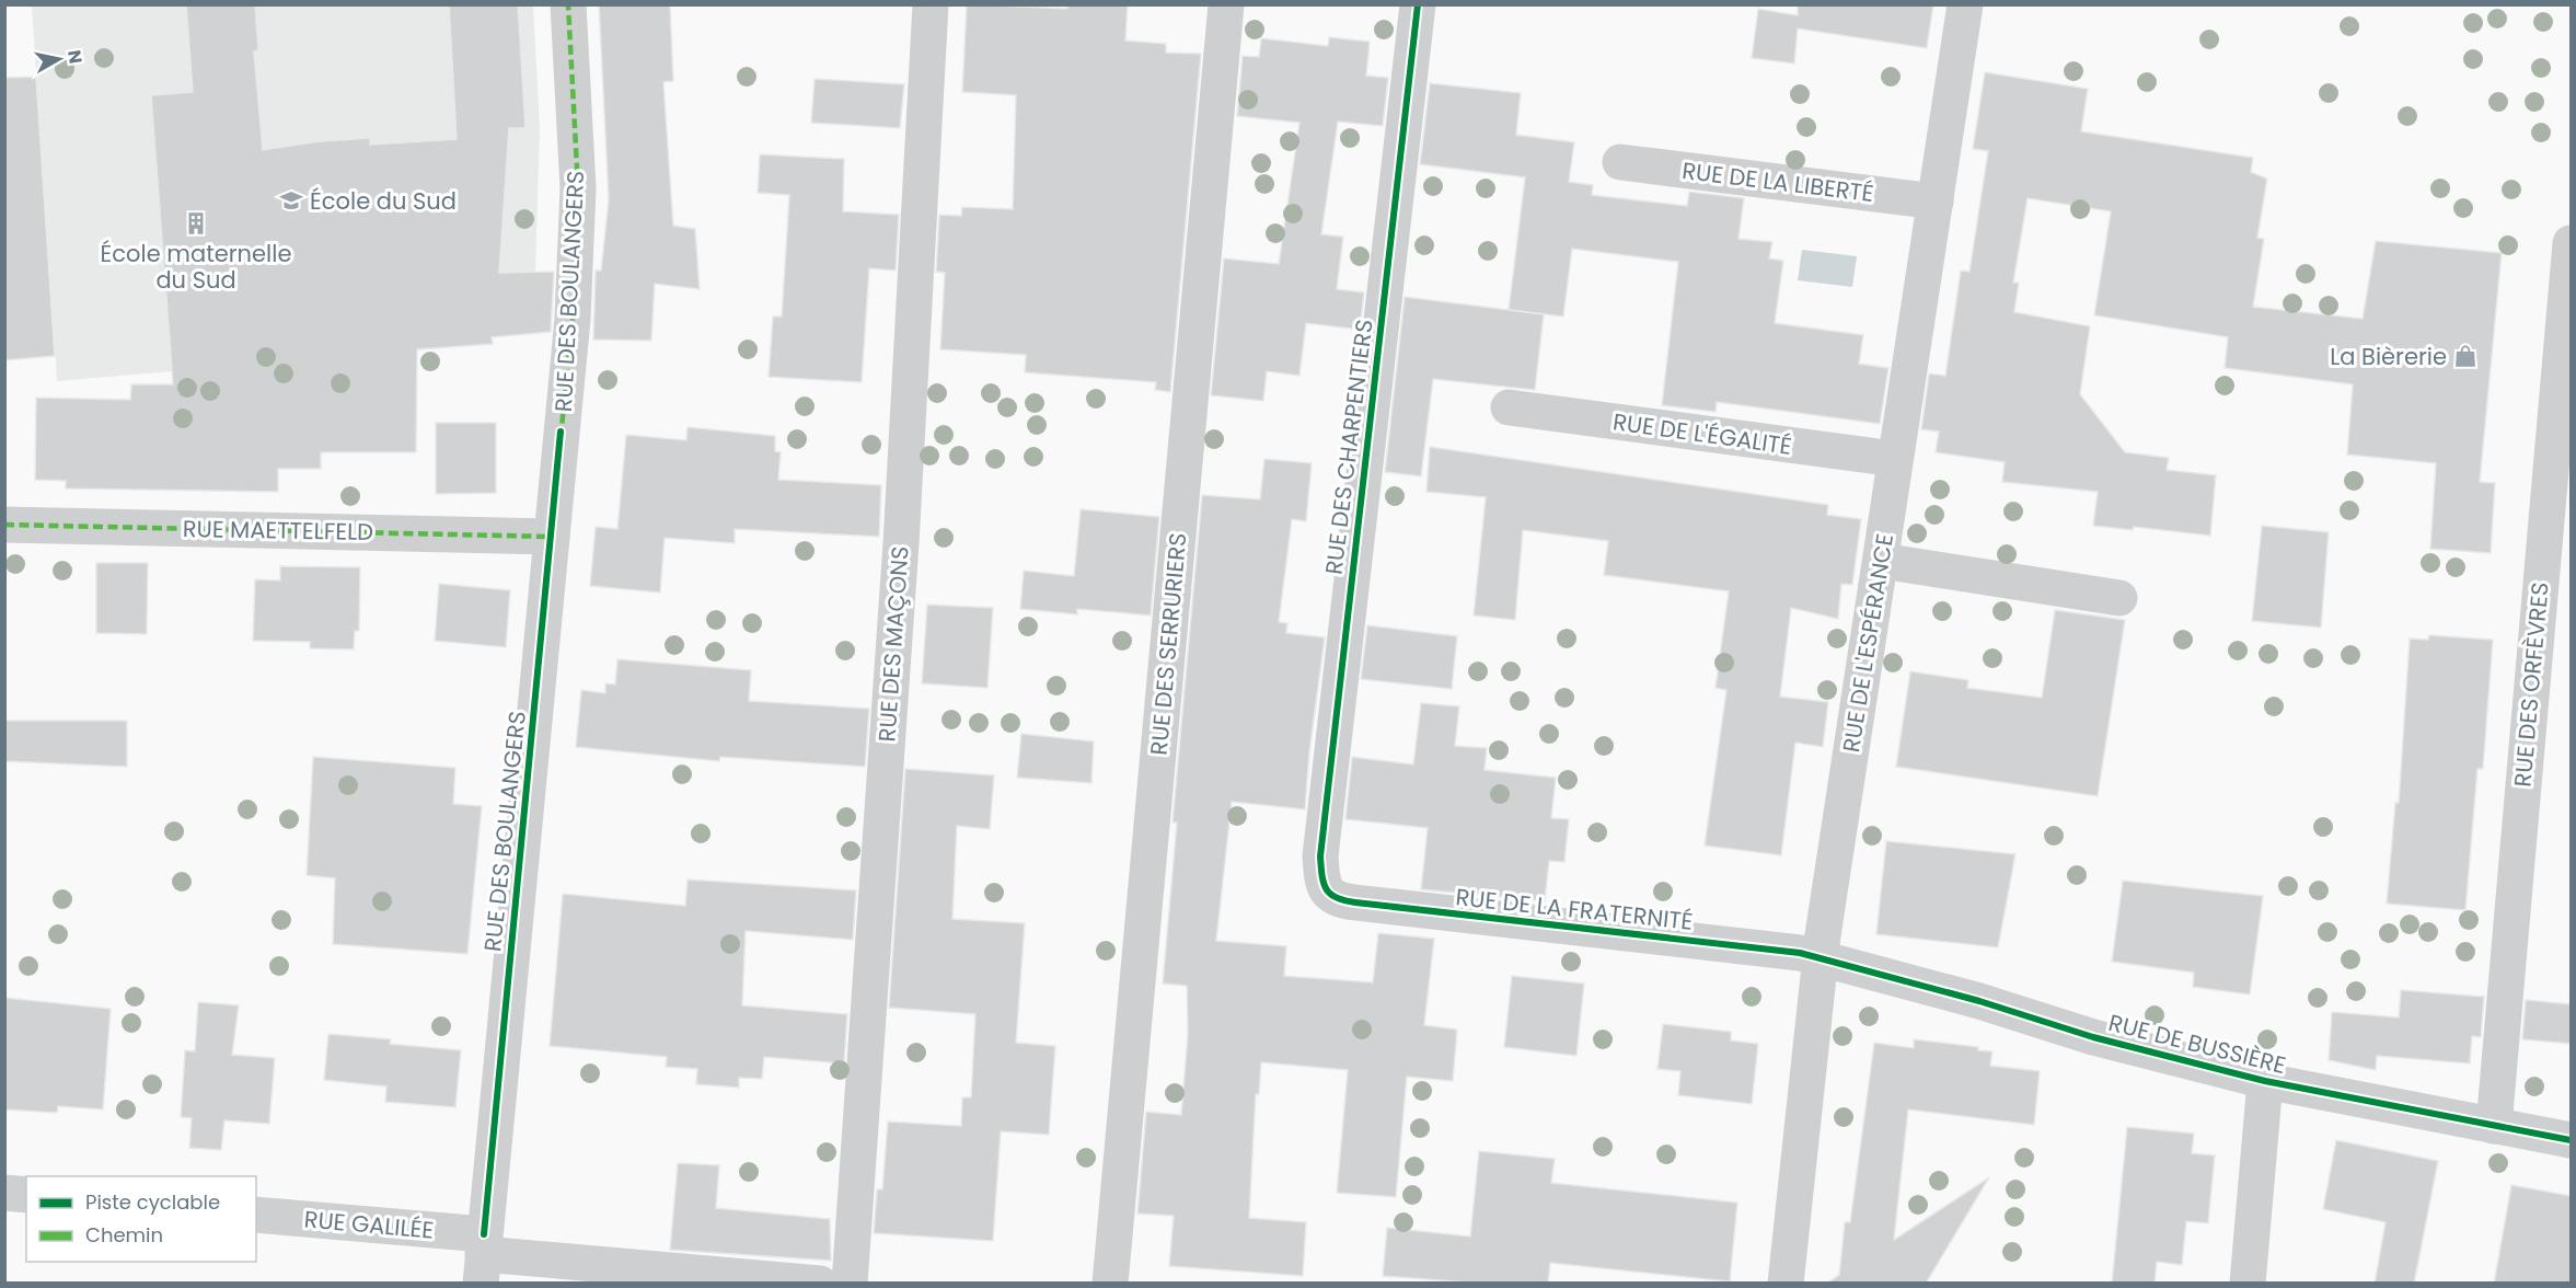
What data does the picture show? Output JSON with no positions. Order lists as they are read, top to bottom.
{
  "streets": {
    "street": [
      "RUE DE LA LIBERTÉ",
      "RUE DES BOULANGERS",
      "RUE DE L'ÉGALITÉ",
      "RUE DES CHARPENTIERS",
      "RUE MAETTELFELD",
      "RUE DE L'ESPÉRANCE",
      "RUE DES MAÇONS",
      "RUE DES SERRURIERS",
      "RUE DES ORFÈVRES",
      "RUE DE LA FRATERNITÉ",
      "RUE DE BUSSIÈRE",
      "RUE GALILÉE"
    ]
  },
  "crossings": [
    ["RUE DE LA LIBERTÉ", "RUE DE L'ESPÉRANCE"],
    ["RUE DES BOULANGERS", "RUE MAETTELFELD"],
    ["RUE DES BOULANGERS", "RUE GALILÉE"],
    ["RUE DE L'ÉGALITÉ", "RUE DE L'ESPÉRANCE"],
    ["RUE DES CHARPENTIERS", "RUE DE LA FRATERNITÉ"],
    ["RUE DE L'ESPÉRANCE", "RUE DE LA FRATERNITÉ"],
    ["RUE DE L'ESPÉRANCE", "RUE DE BUSSIÈRE"],
    ["RUE DES ORFÈVRES", "RUE DE BUSSIÈRE"],
    ["RUE DE LA FRATERNITÉ", "RUE DE BUSSIÈRE"]
  ],
  "places": {
    "school or university": ["École du Sud"],
    "building": ["École maternelle du Sud"],
    "shop": ["La Bièrerie"]
  },
  "legend": ["Piste cyclable", "Chemin"],
  "north": "right"
}
